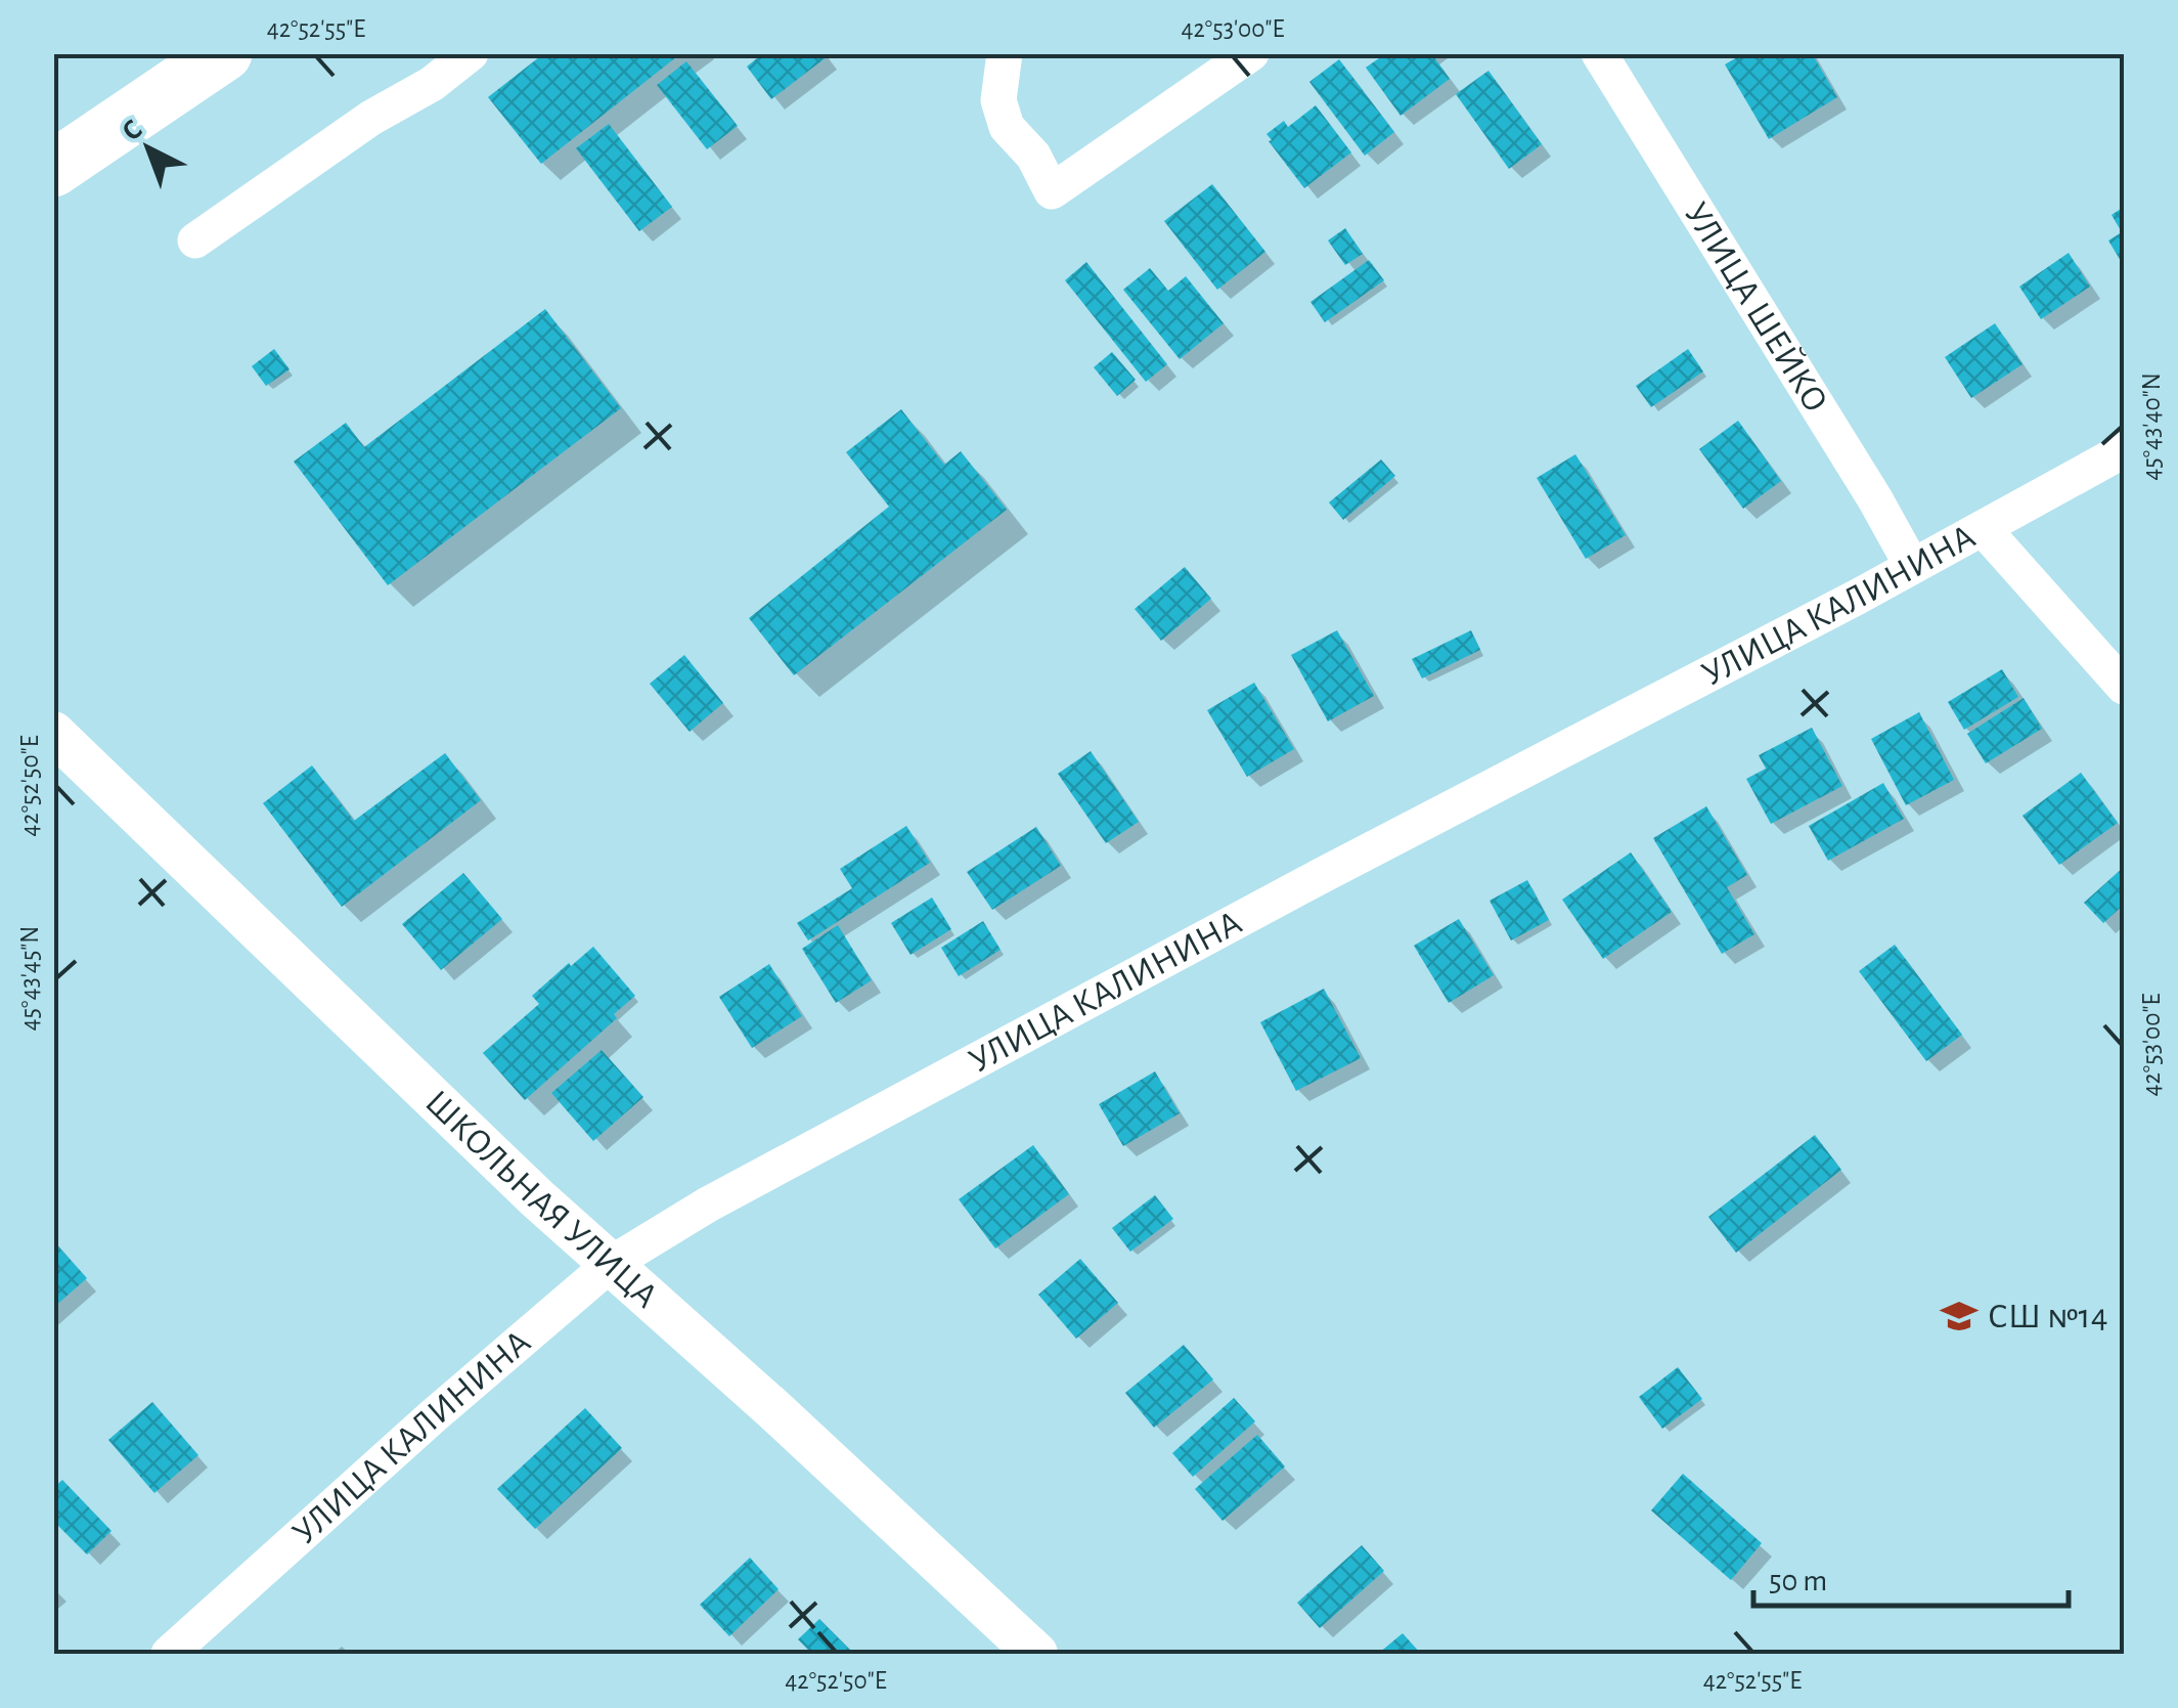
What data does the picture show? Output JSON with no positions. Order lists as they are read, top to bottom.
{
  "streets": {
    "street": ["УЛИЦА ШЕЙКО", "УЛИЦА КАЛИНИНА", "ШКОЛЬНАЯ УЛИЦА"]
  },
  "crossings": [
    ["УЛИЦА ШЕЙКО", "УЛИЦА КАЛИНИНА"],
    ["УЛИЦА КАЛИНИНА", "ШКОЛЬНАЯ УЛИЦА"]
  ],
  "places": {
    "school or university": ["СШ №14"]
  },
  "scale_bar": "50 m",
  "north": "top left",
  "coordinates": [
    "42°52'55\"E",
    "42°53'00\"E",
    "45°43'40\"N",
    "42°52'50\"E",
    "45°43'45\"N"
  ]
}
